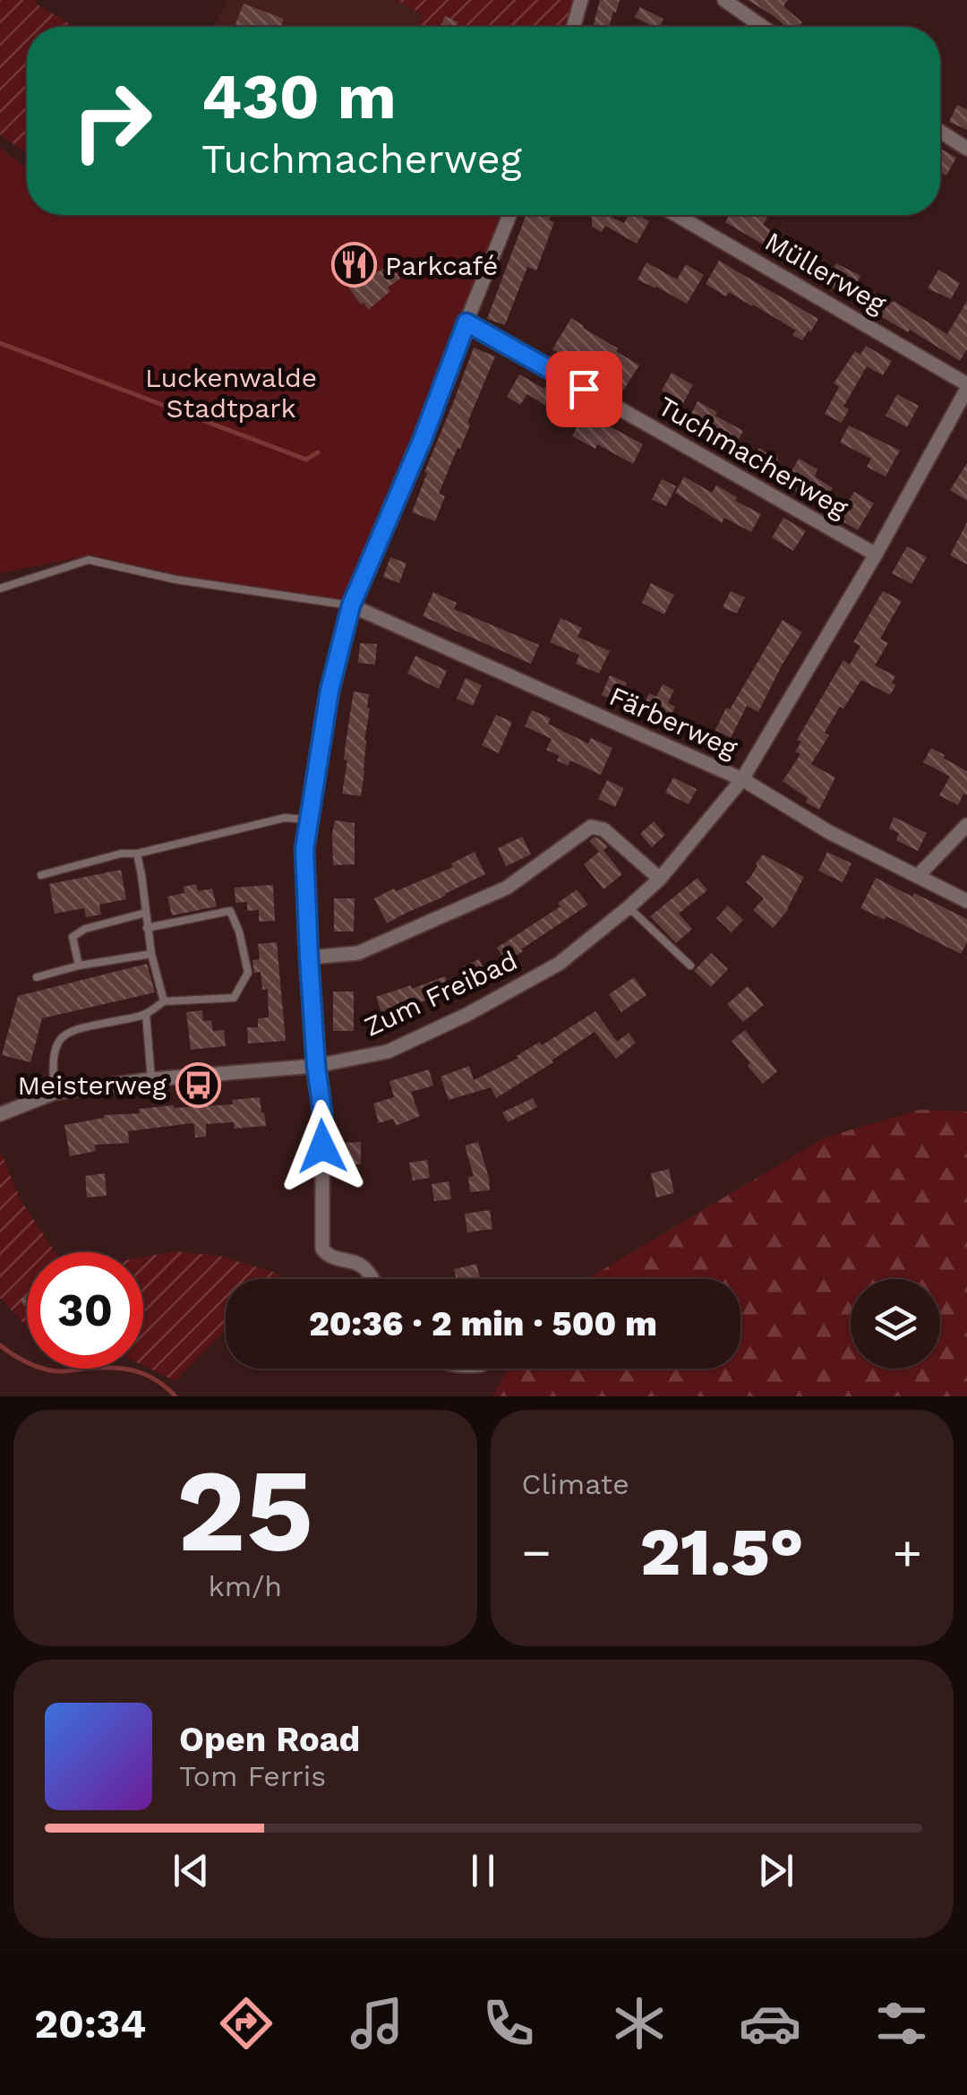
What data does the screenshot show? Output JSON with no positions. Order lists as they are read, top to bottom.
{
  "streets": {
    "street": [
      "Müllerweg",
      "Tuchmacherweg",
      "Färberweg",
      "Zum Freibad"
    ]
  },
  "crossings": [
    ["Müllerweg", "Zum Freibad"],
    ["Tuchmacherweg", "Zum Freibad"],
    ["Färberweg", "Zum Freibad"]
  ],
  "parks": ["Luckenwalde Stadtpark"],
  "places": {
    "restaurant": ["Parkcafé"],
    "bus stop": ["Meisterweg"]
  },
  "page": {
    "turn": ["430 m", "Tuchmacherweg"],
    "limit": "30",
    "trip": "20:36 · 2 min · 500 m",
    "tile": [
      ["25", "km/h"],
      "Climate"
    ],
    "heat": ["−", "21.5°", "+"],
    "song": ["Open Road", "Tom Ferris"],
    "tabs": "20:34"
  }
}
